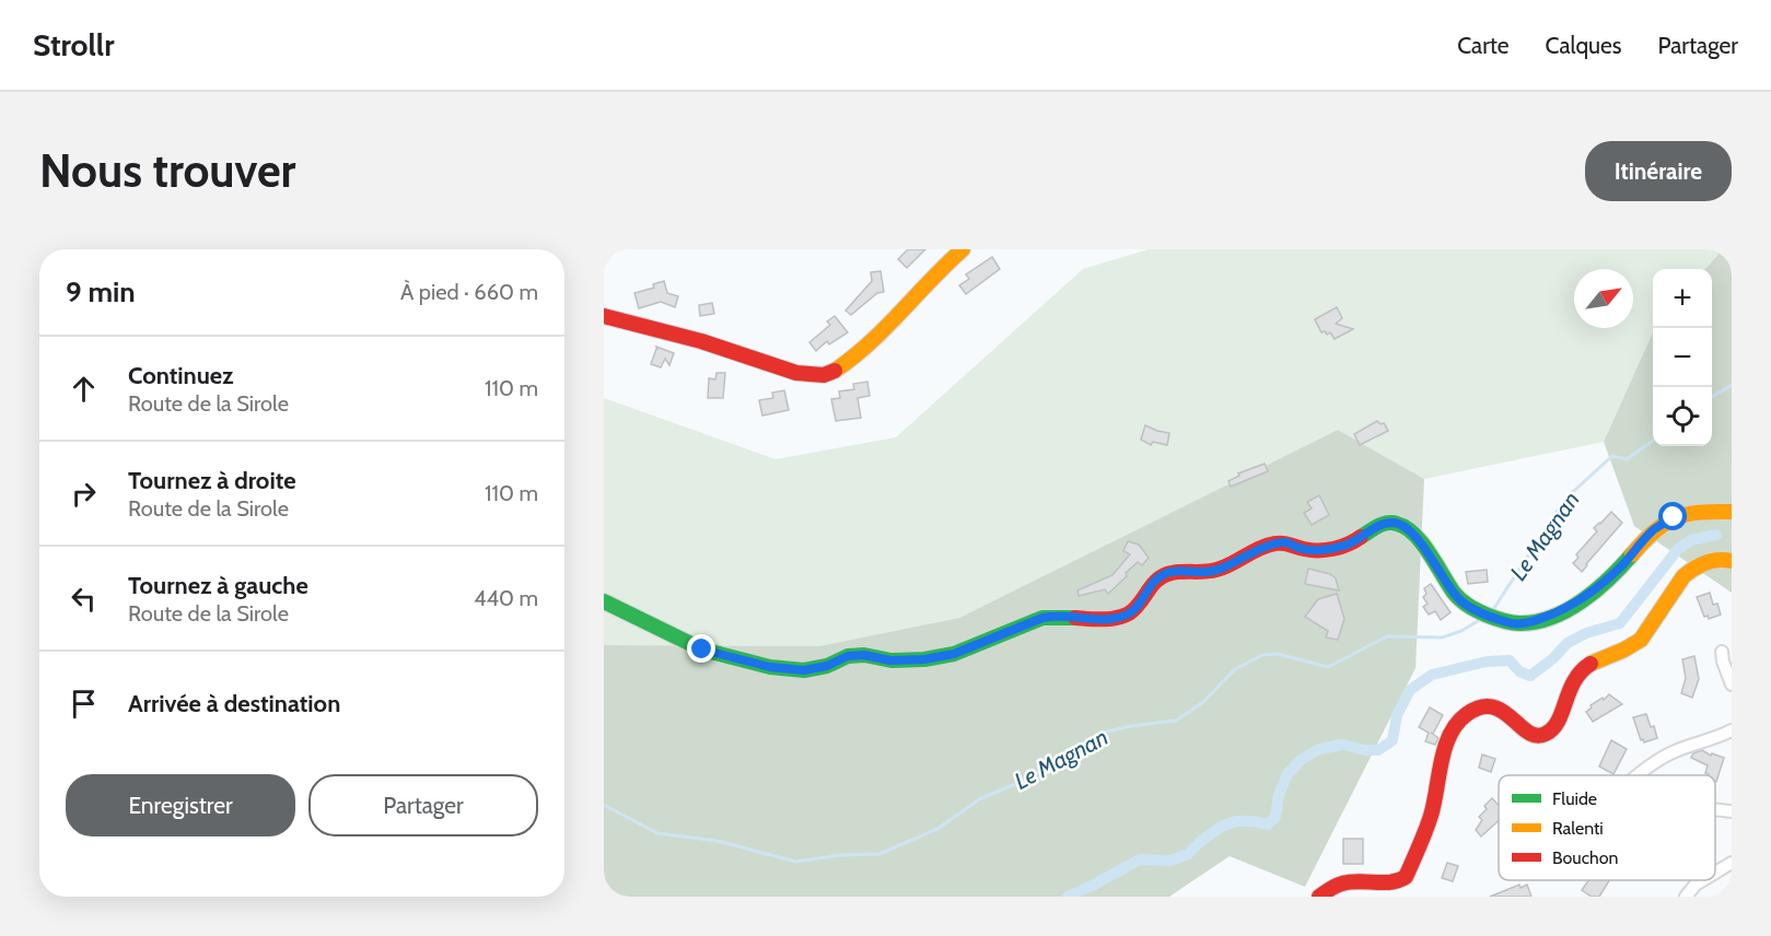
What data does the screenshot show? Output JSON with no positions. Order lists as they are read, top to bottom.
{
  "water": ["Le Magnan"],
  "legend": ["Fluide", "Ralenti", "Bouchon"],
  "north": "top right",
  "page": {
    "header": "Strollr",
    "nav": ["Carte", "Calques", "Partager"],
    "buttons": [
      "Itinéraire",
      ["Enregistrer", "Partager"]
    ],
    "title": "Nous trouver",
    "heading": ["9 min", "À pied · 660 m"],
    "map_buttons": ["+", "−"],
    "list": [
      ["Continuez", "Route de la Sirole", "110 m"],
      ["Tournez à droite", "Route de la Sirole", "110 m"],
      ["Tournez à gauche", "Route de la Sirole", "440 m"],
      "Arrivée à destination"
    ]
  }
}
